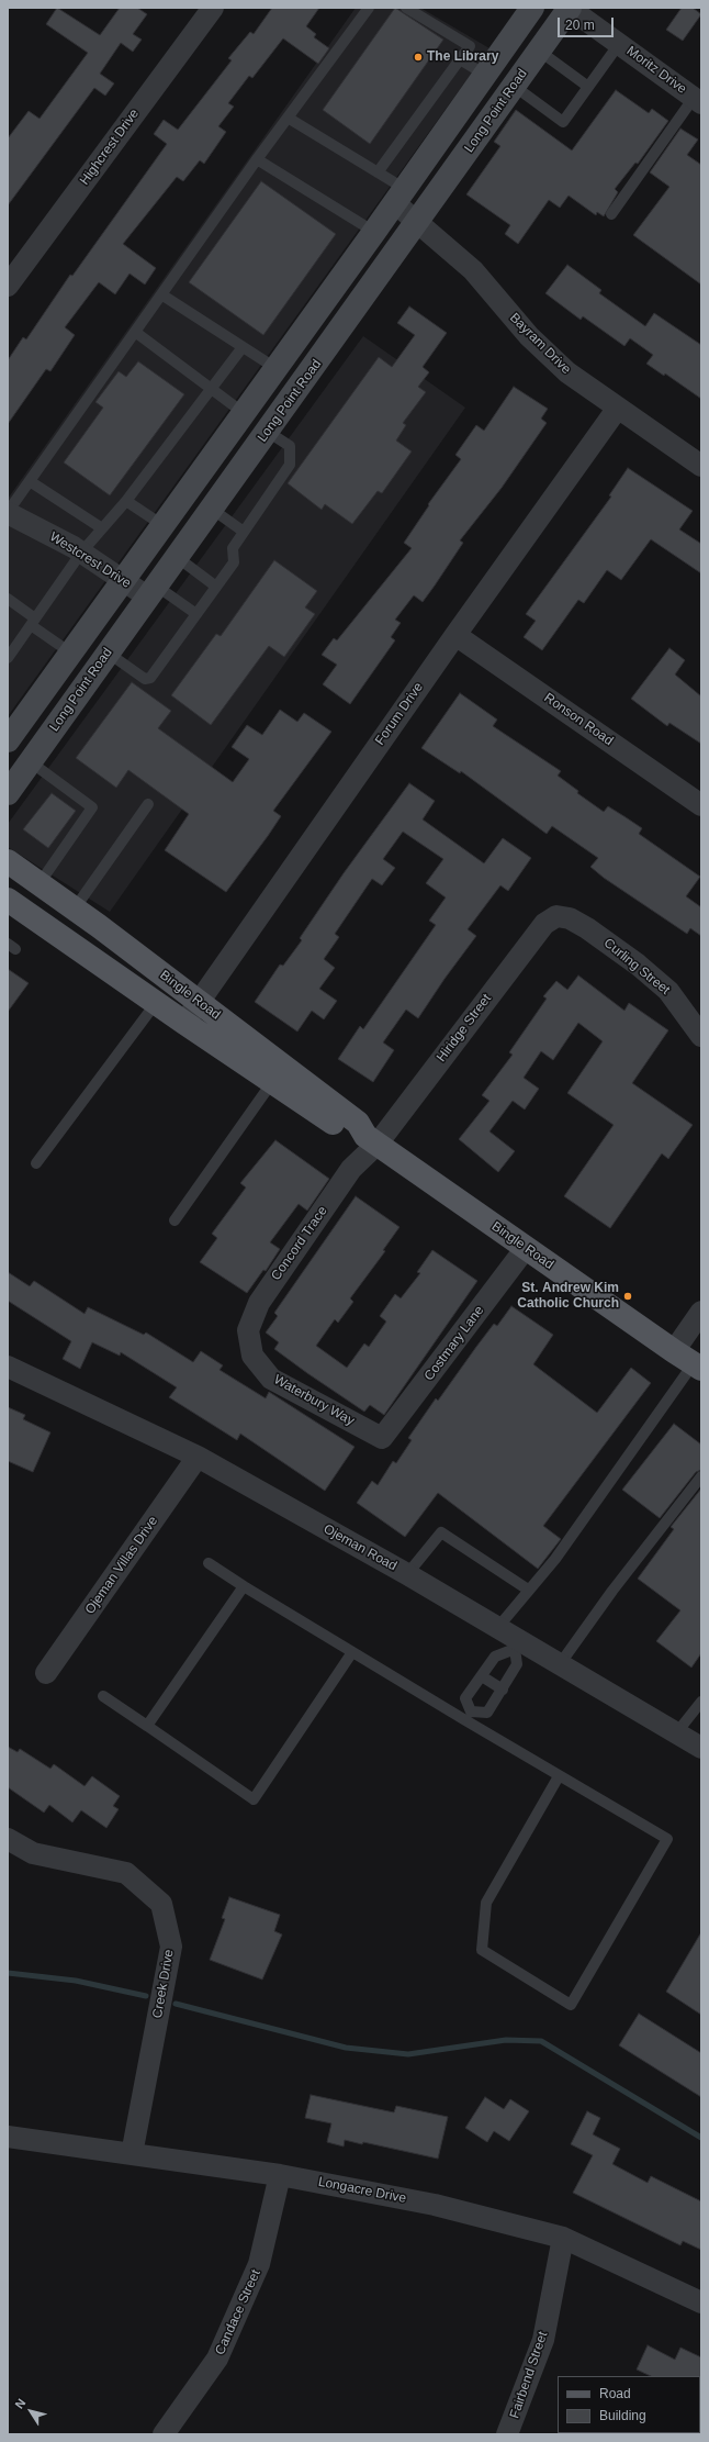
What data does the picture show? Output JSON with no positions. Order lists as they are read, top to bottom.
{
  "streets": {
    "main road": ["Long Point Road", "Bingle Road"],
    "street": [
      "Moritz Drive",
      "Highcrest Drive",
      "Bayram Drive",
      "Westcrest Drive",
      "Forum Drive",
      "Ronson Road",
      "Curling Street",
      "Hiridge Street",
      "Concord Trace",
      "Costmary Lane",
      "Waterbury Way",
      "Ojeman Road",
      "Ojeman Villas Drive",
      "Creek Drive",
      "Longacre Drive",
      "Candace Street",
      "Fairbend Street"
    ]
  },
  "crossings": [
    ["Moritz Drive", "Long Point Road"],
    ["Long Point Road", "Bayram Drive"],
    ["Long Point Road", "Westcrest Drive"],
    ["Bayram Drive", "Forum Drive"],
    ["Forum Drive", "Ronson Road"],
    ["Forum Drive", "Bingle Road"],
    ["Curling Street", "Hiridge Street"],
    ["Bingle Road", "Hiridge Street"],
    ["Bingle Road", "Concord Trace"],
    ["Bingle Road", "Costmary Lane"],
    ["Hiridge Street", "Concord Trace"],
    ["Concord Trace", "Waterbury Way"],
    ["Costmary Lane", "Waterbury Way"],
    ["Ojeman Road", "Ojeman Villas Drive"],
    ["Creek Drive", "Longacre Drive"],
    ["Longacre Drive", "Candace Street"],
    ["Longacre Drive", "Fairbend Street"]
  ],
  "places": ["The Library", "St. Andrew Kim Catholic Church"],
  "legend": ["Road", "Building"],
  "scale_bar": "20 m",
  "north": "top left"
}
